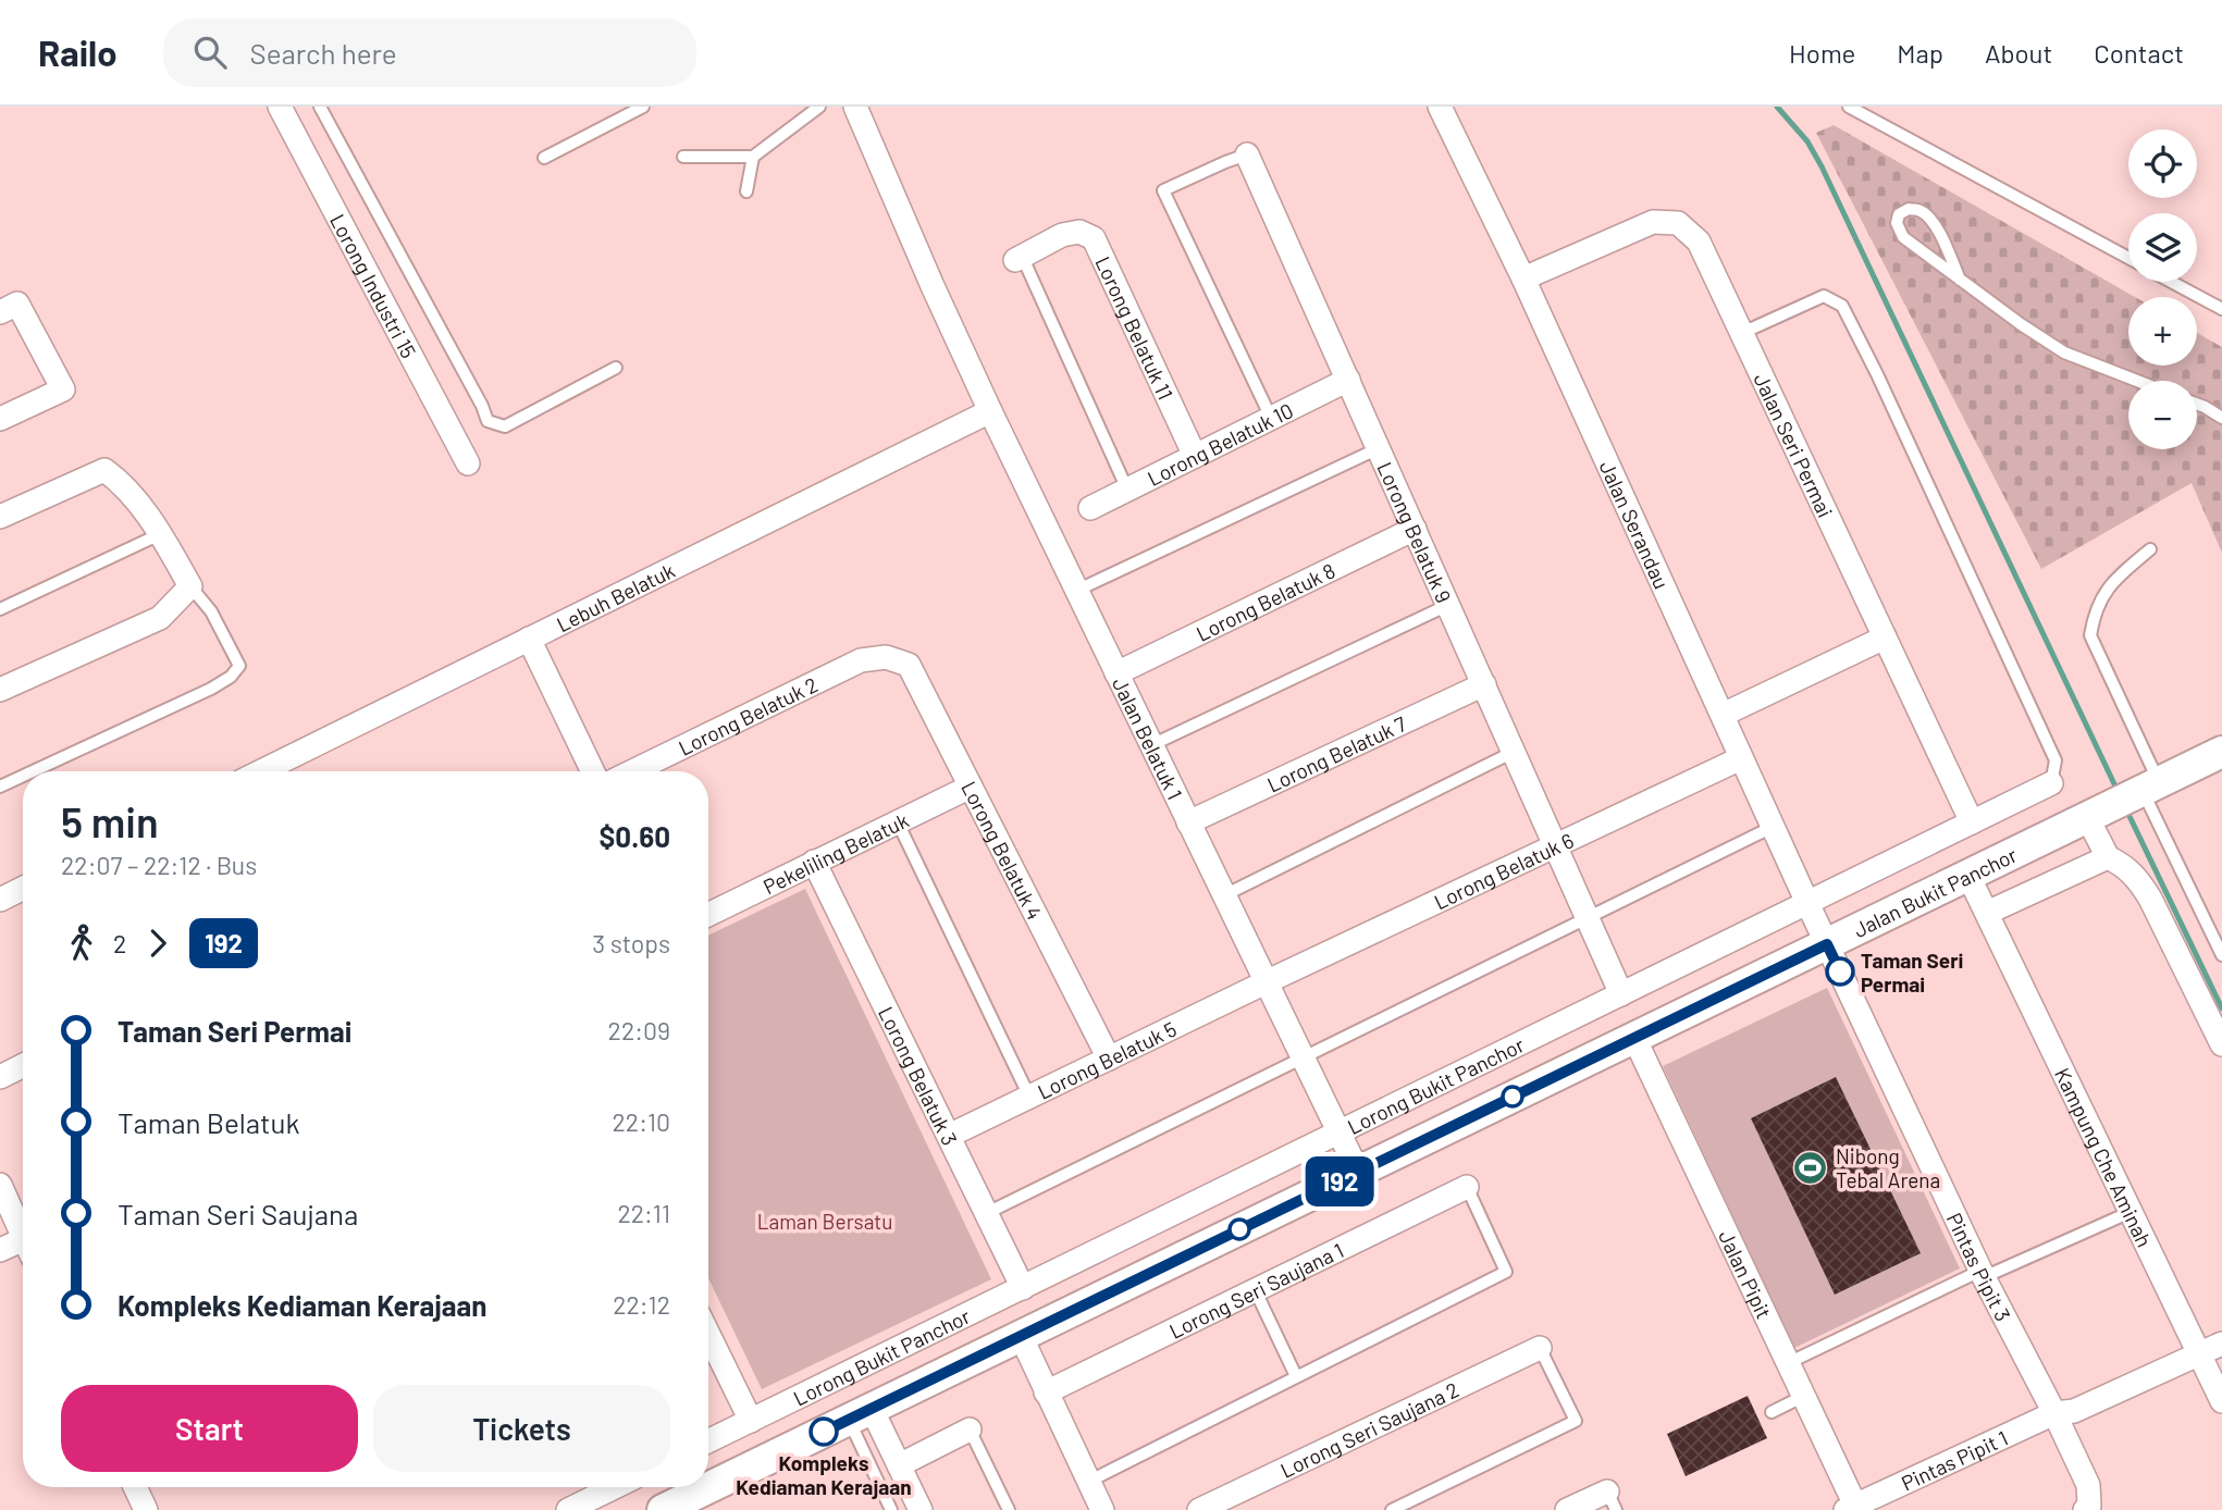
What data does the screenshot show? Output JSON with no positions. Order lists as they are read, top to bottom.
{
  "streets": {
    "main road": ["Jalan Bukit Panchor"],
    "street": [
      "Lorong Industri 15",
      "Lorong Belatuk 11",
      "Lorong Belatuk 10",
      "Jalan Seri Permai",
      "Jalan Serandau",
      "Lorong Belatuk 9",
      "Lebuh Belatuk",
      "Lorong Belatuk 8",
      "Lorong Belatuk 2",
      "Jalan Belatuk 1",
      "Lorong Belatuk 7",
      "Lorong Belatuk 4",
      "Pekeliling Belatuk",
      "Lorong Belatuk 6",
      "Lorong Belatuk 5",
      "Lorong Belatuk 3",
      "Lorong Bukit Panchor",
      "Kampung Che Aminah",
      "Pintas Pipit 3",
      "Jalan Pipit",
      "Lorong Seri Saujana 1",
      "Lorong Seri Saujana 2",
      "Pintas Pipit 1"
    ]
  },
  "crossings": [
    ["Lorong Belatuk 11", "Lorong Belatuk 10"],
    ["Lorong Belatuk 10", "Lorong Belatuk 9"],
    ["Jalan Seri Permai", "Jalan Serandau"],
    ["Jalan Seri Permai", "Lorong Bukit Panchor"],
    ["Jalan Serandau", "Lorong Belatuk 6"],
    ["Jalan Serandau", "Jalan Bukit Panchor"],
    ["Jalan Serandau", "Lorong Bukit Panchor"],
    ["Jalan Serandau", "Pintas Pipit 3"],
    ["Lorong Belatuk 9", "Lorong Belatuk 8"],
    ["Lorong Belatuk 9", "Lorong Belatuk 7"],
    ["Lorong Belatuk 9", "Lorong Belatuk 6"],
    ["Lorong Belatuk 9", "Lorong Bukit Panchor"],
    ["Lebuh Belatuk", "Jalan Belatuk 1"],
    ["Lorong Belatuk 8", "Jalan Belatuk 1"],
    ["Lorong Belatuk 2", "Lorong Belatuk 4"],
    ["Jalan Belatuk 1", "Lorong Belatuk 7"],
    ["Jalan Belatuk 1", "Lorong Belatuk 6"],
    ["Jalan Belatuk 1", "Jalan Bukit Panchor"],
    ["Jalan Belatuk 1", "Lorong Belatuk 5"],
    ["Jalan Belatuk 1", "Lorong Bukit Panchor"],
    ["Lorong Belatuk 4", "Pekeliling Belatuk"],
    ["Lorong Belatuk 4", "Lorong Belatuk 5"],
    ["Pekeliling Belatuk", "Lorong Belatuk 3"],
    ["Lorong Belatuk 6", "Lorong Belatuk 5"],
    ["Jalan Bukit Panchor", "Kampung Che Aminah"],
    ["Jalan Bukit Panchor", "Pintas Pipit 3"],
    ["Jalan Bukit Panchor", "Jalan Pipit"],
    ["Lorong Belatuk 5", "Lorong Belatuk 3"],
    ["Lorong Belatuk 3", "Lorong Bukit Panchor"],
    ["Kampung Che Aminah", "Pintas Pipit 1"],
    ["Pintas Pipit 3", "Pintas Pipit 1"],
    ["Jalan Pipit", "Pintas Pipit 1"]
  ],
  "parks": ["Laman Bersatu"],
  "places": {
    "other": ["Taman Seri Permai", "Kompleks Kediaman Kerajaan"],
    "sports": ["Nibong Tebal Arena"]
  },
  "lines": ["bus line 192"],
  "page": {
    "header": "Railo",
    "search": "Search here",
    "nav": [
      "Home",
      "Map",
      "About",
      "Contact"
    ],
    "on_map": "192",
    "map_buttons": ["+", "−"],
    "heading": ["5 min", "22:07 – 22:12 · Bus", "$0.60"],
    "legs": ["2", "192", "3 stops"],
    "list": [
      {
        "name": "Taman Seri Permai",
        "value": "22:09"
      },
      {
        "name": "Taman Belatuk",
        "value": "22:10"
      },
      {
        "name": "Taman Seri Saujana",
        "value": "22:11"
      },
      {
        "name": "Kompleks Kediaman Kerajaan",
        "value": "22:12"
      }
    ],
    "buttons": ["Start", "Tickets"]
  }
}
